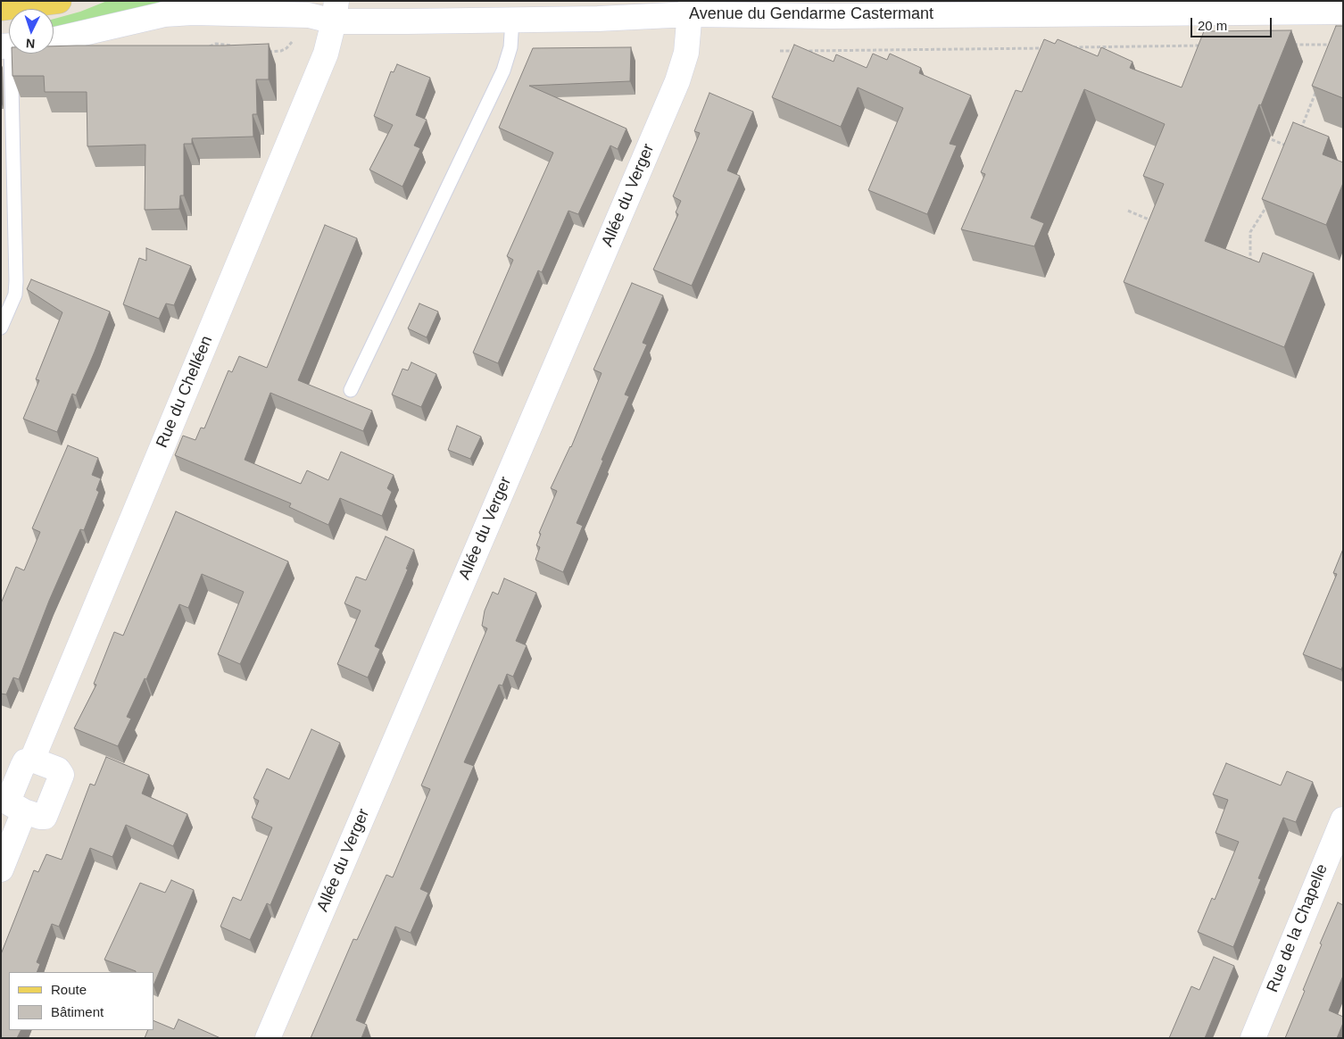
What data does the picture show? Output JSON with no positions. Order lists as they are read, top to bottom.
{
  "streets": {
    "street": [
      "Avenue du Gendarme Castermant",
      "Allée du Verger",
      "Rue du Chelléen",
      "Rue de la Chapelle"
    ]
  },
  "crossings": [
    ["Avenue du Gendarme Castermant", "Allée du Verger"],
    ["Avenue du Gendarme Castermant", "Rue du Chelléen"]
  ],
  "legend": ["Route", "Bâtiment"],
  "scale_bar": "20 m",
  "north": "bottom"
}
